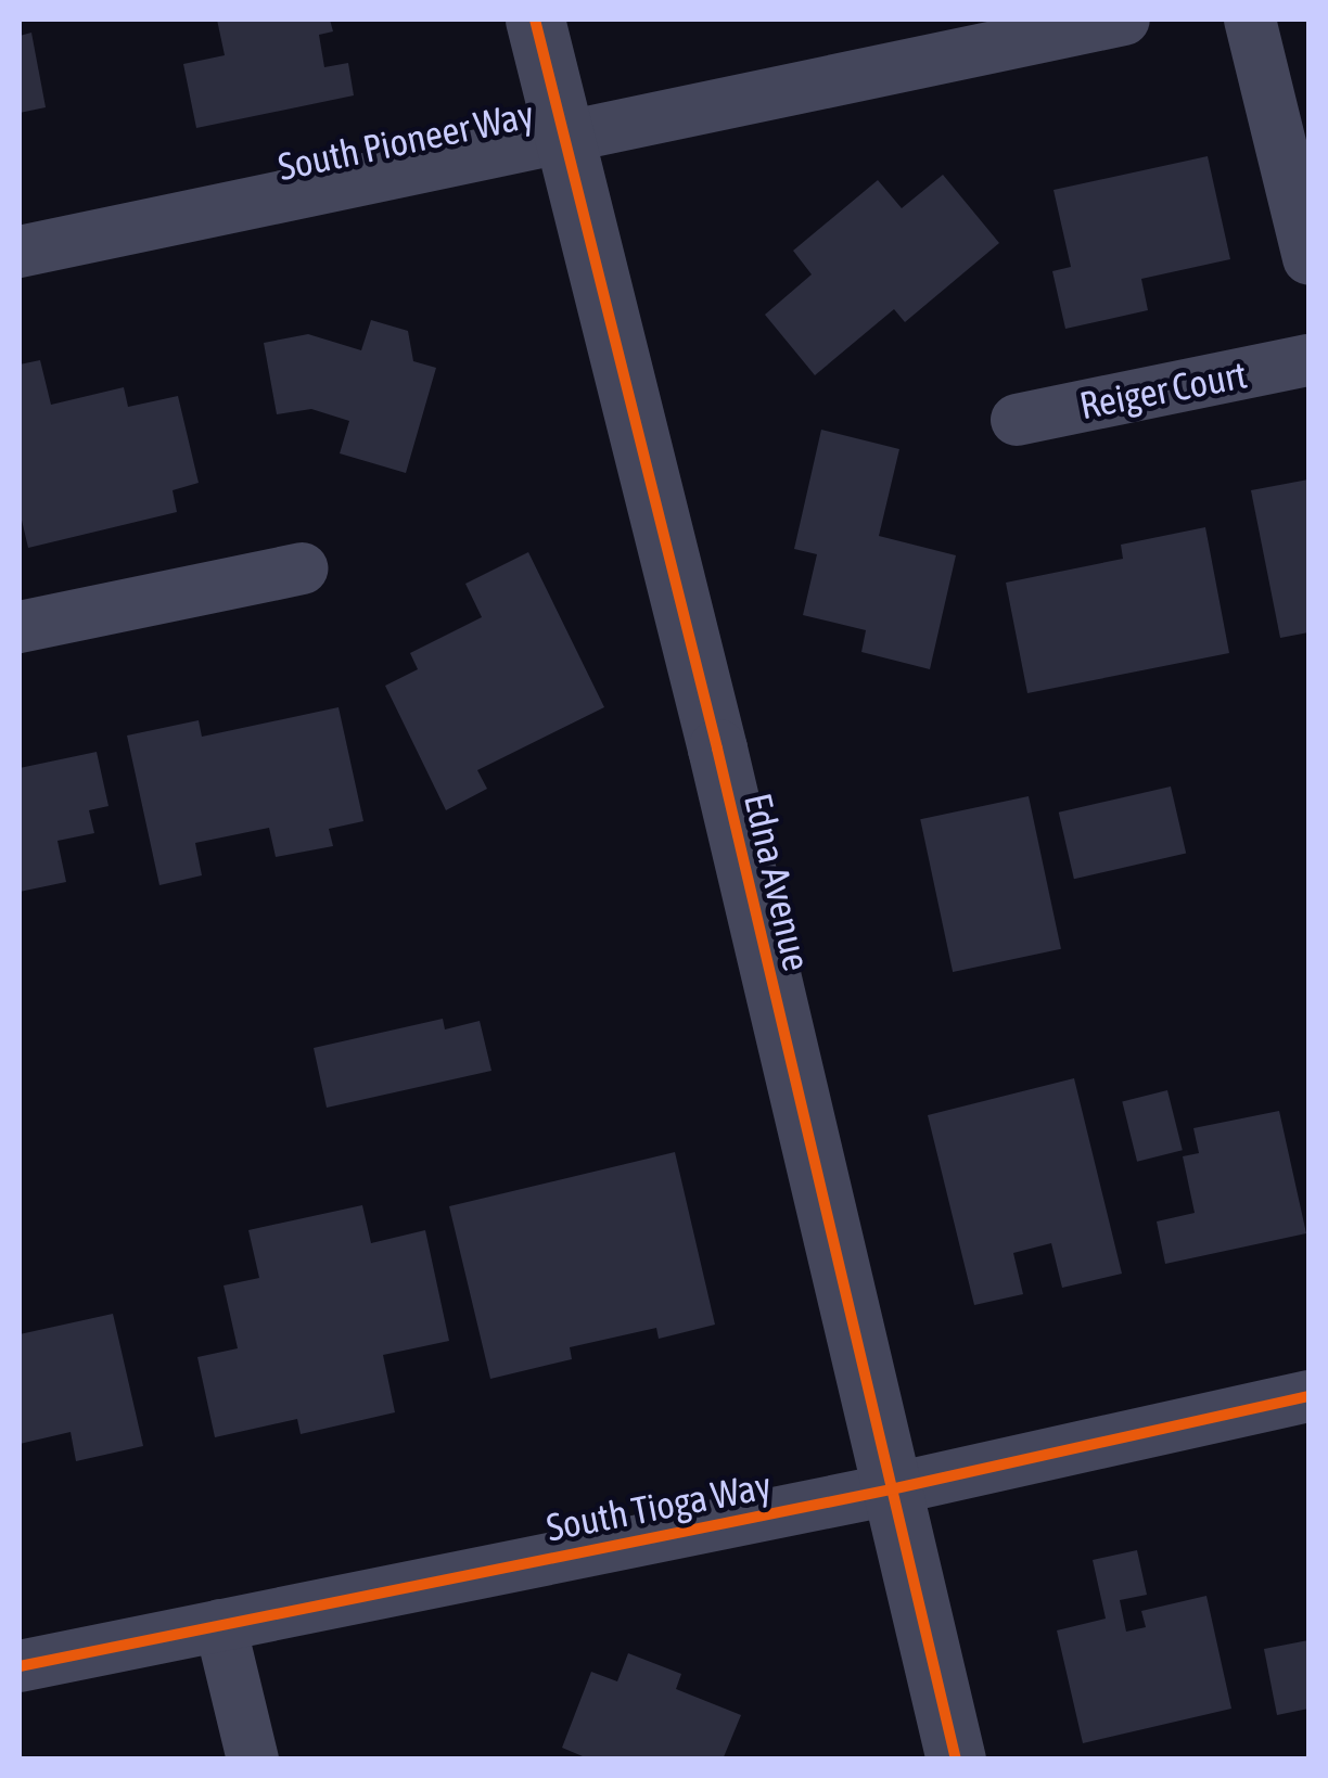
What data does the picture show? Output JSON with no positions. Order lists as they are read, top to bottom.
{
  "streets": {
    "street": [
      "South Pioneer Way",
      "Reiger Court",
      "Edna Avenue",
      "South Tioga Way"
    ]
  },
  "crossings": [
    ["South Pioneer Way", "Edna Avenue"],
    ["Edna Avenue", "South Tioga Way"]
  ]
}
